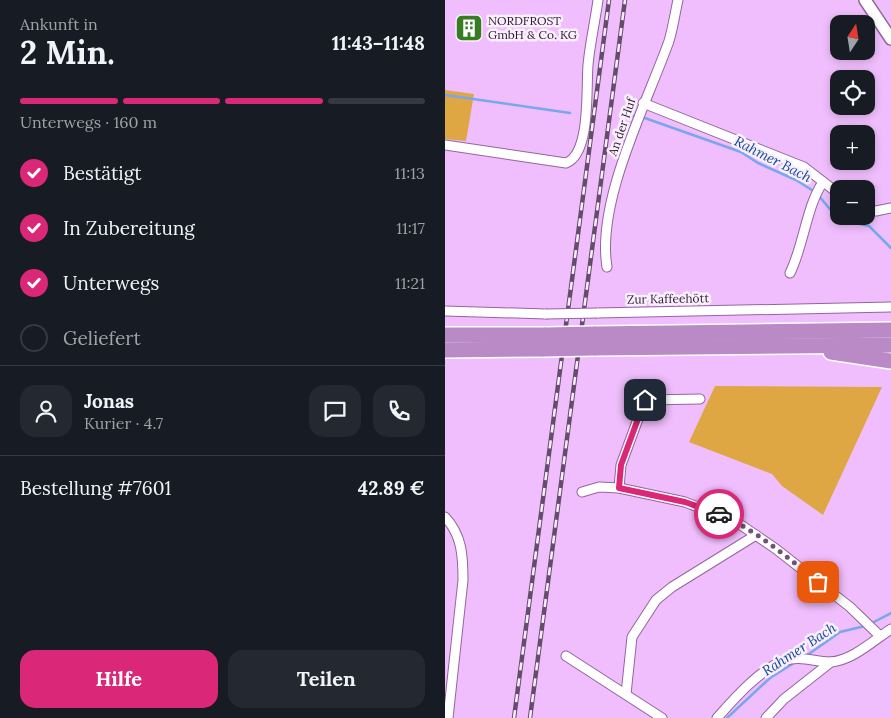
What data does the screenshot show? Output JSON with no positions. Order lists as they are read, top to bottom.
{
  "streets": {
    "street": ["An der Huf", "Zur Kaffeehött"]
  },
  "water": ["Rahmer Bach"],
  "places": {
    "building": ["NORDFROST GmbH & Co. KG"]
  },
  "north": "top",
  "page": {
    "heading": ["2 Min.", "Ankunft in", "11:43–11:48"],
    "panel": [
      "Jonas",
      "Kurier · 4.7",
      "Bestellung #7601",
      "42.89 €"
    ],
    "map_buttons": ["+", "−"],
    "bar": "Unterwegs · 160 m",
    "list": [
      ["Bestätigt", "11:13"],
      ["In Zubereitung", "11:17"],
      ["Unterwegs", "11:21"],
      "Geliefert"
    ],
    "buttons": ["Hilfe", "Teilen"]
  }
}
